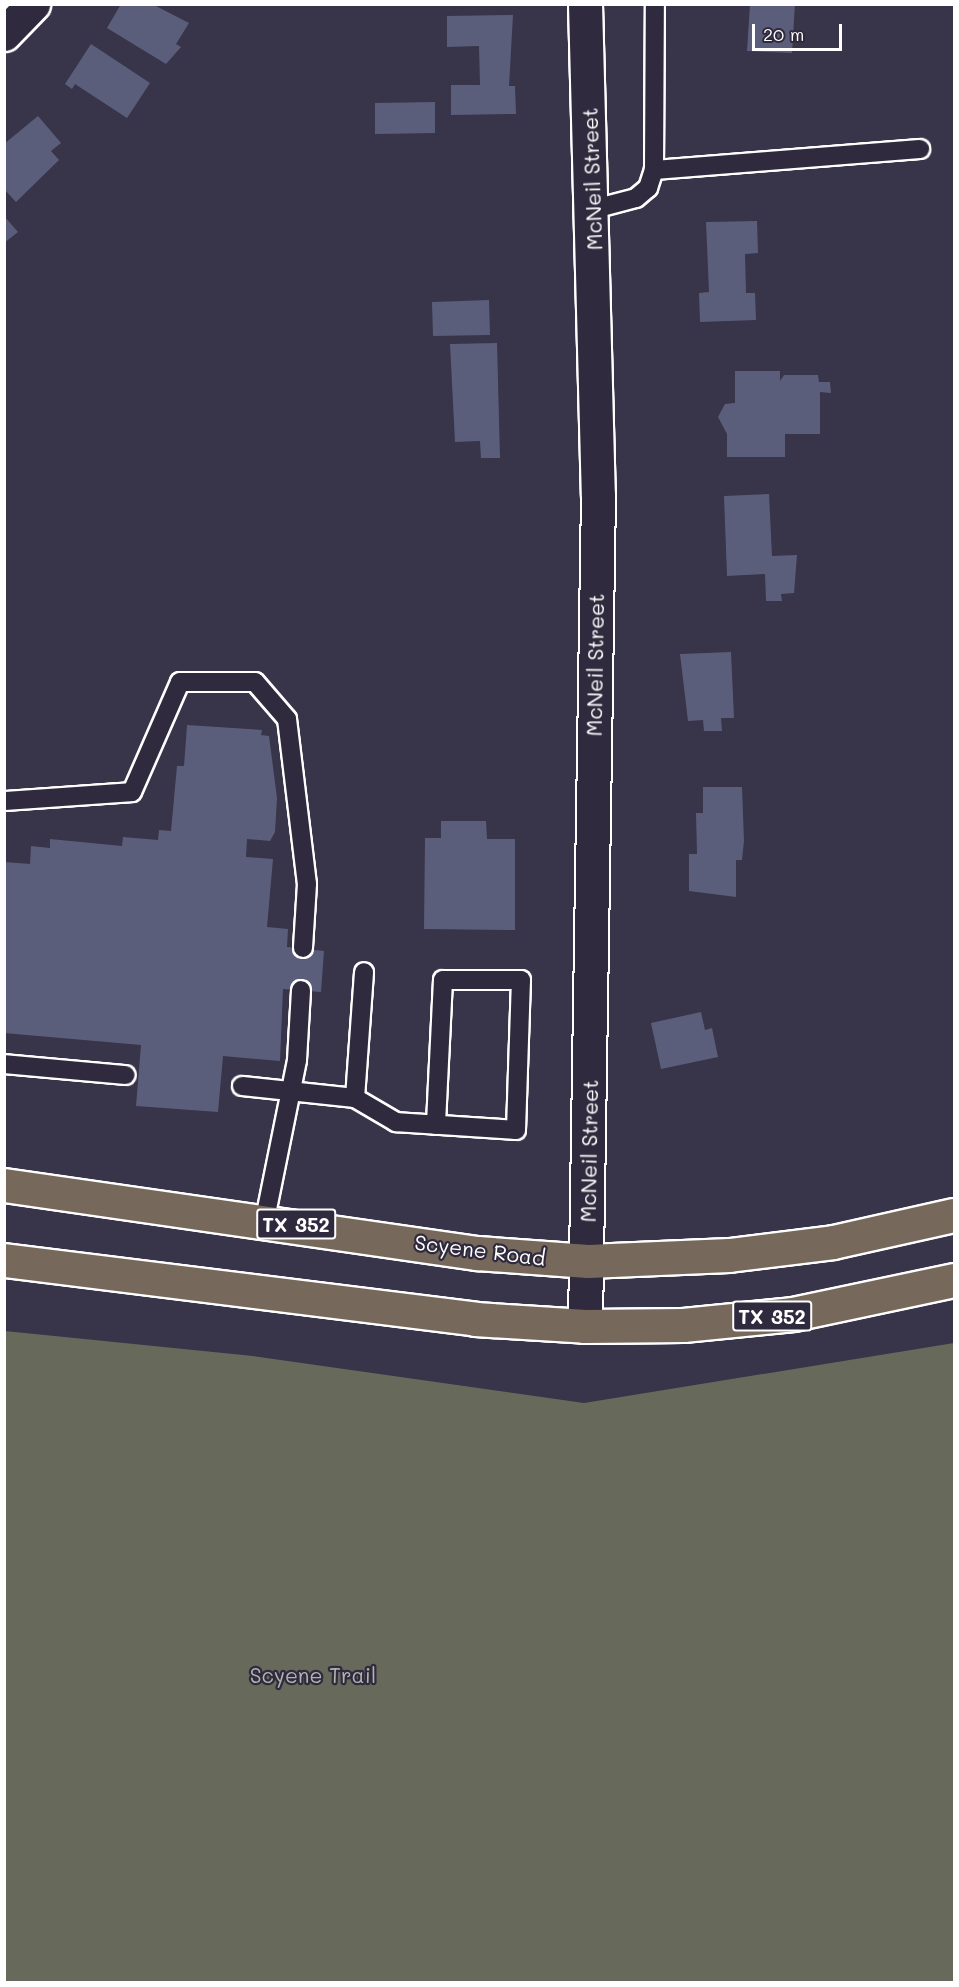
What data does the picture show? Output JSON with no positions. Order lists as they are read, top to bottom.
{
  "streets": {
    "main road": ["TX 352", "Scyene Road"],
    "street": ["McNeil Street"]
  },
  "crossings": [
    ["McNeil Street", "TX 352"],
    ["McNeil Street", "Scyene Road"]
  ],
  "parks": ["Scyene Trail"],
  "scale_bar": "20 m"
}
